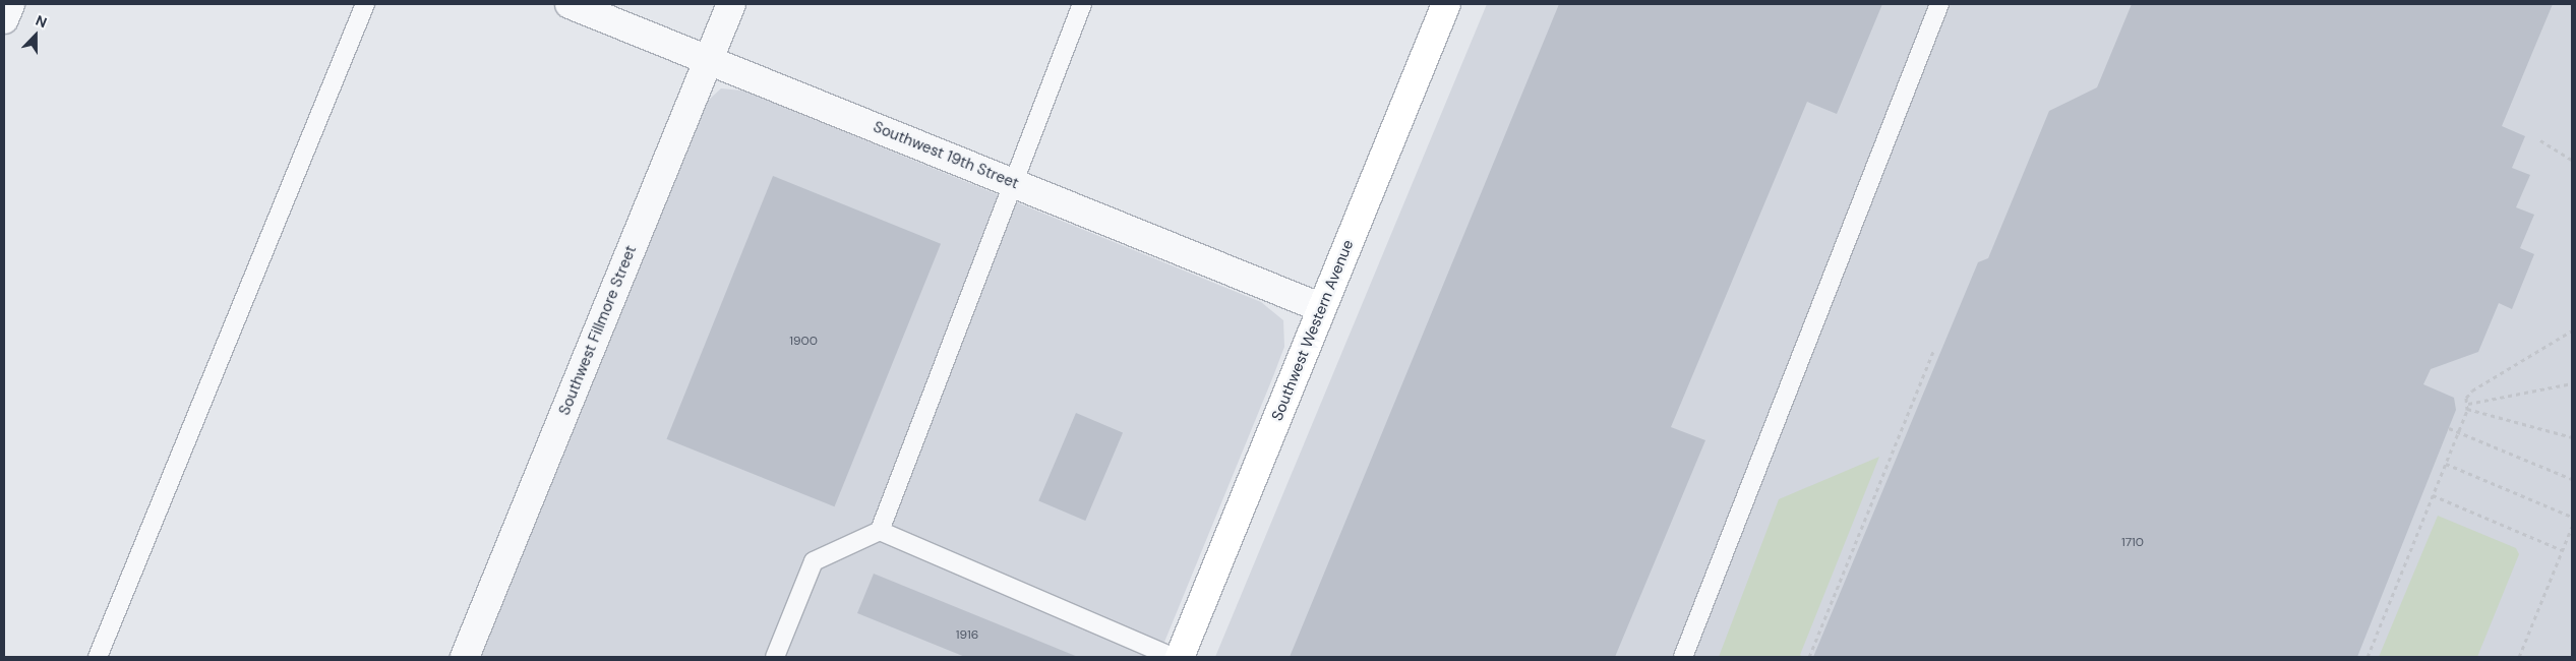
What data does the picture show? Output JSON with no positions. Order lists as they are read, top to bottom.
{
  "streets": {
    "street": ["Southwest 19th Street", "Southwest Fillmore Street", "Southwest Western Avenue"]
  },
  "crossings": [
    ["Southwest 19th Street", "Southwest Fillmore Street"],
    ["Southwest 19th Street", "Southwest Western Avenue"]
  ],
  "house_numbers": ["1900", "1710", "1916"],
  "north": "top"
}
